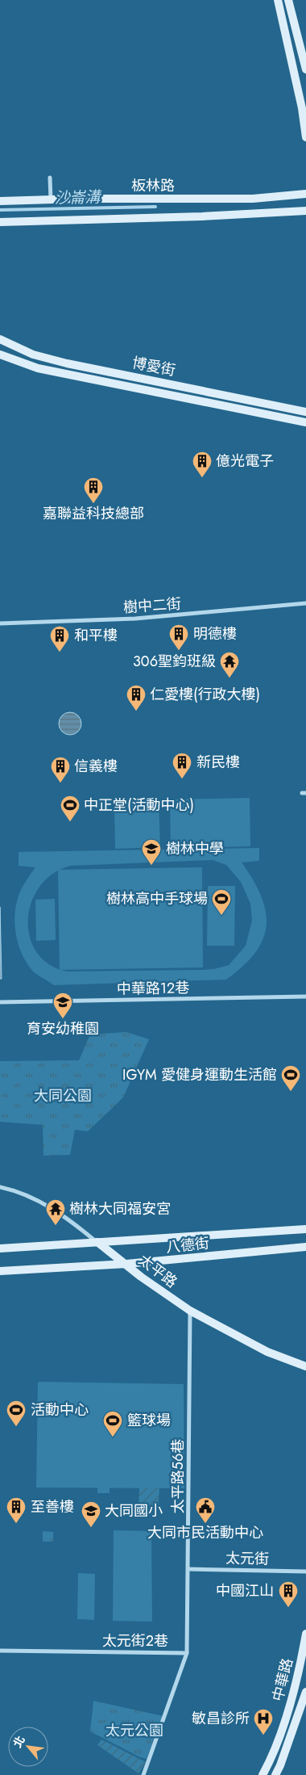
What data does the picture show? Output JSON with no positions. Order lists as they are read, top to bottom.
{
  "streets": {
    "street": [
      "板林路",
      "博愛街",
      "樹中二街",
      "中華路12巷",
      "八德街",
      "太平路",
      "太平路56巷",
      "太元街",
      "太元街2巷",
      "中華路"
    ]
  },
  "crossings": [
    ["八德街", "太平路"],
    ["太平路", "太平路56巷"],
    ["太平路56巷", "太元街"],
    ["太平路56巷", "太元街2巷"],
    ["太元街", "太元街2巷"]
  ],
  "water": ["沙崙溝"],
  "parks": ["大同公園", "太元公園"],
  "places": {
    "building": [
      "億光電子",
      "嘉聯益科技總部",
      "明德樓",
      "和平樓",
      "仁愛樓(行政大樓)",
      "新民樓",
      "信義樓",
      "至善樓",
      "中國江山"
    ],
    "temple": ["306聖鈞班級", "樹林大同福安宮"],
    "sports": [
      "中正堂(活動中心)",
      "樹林高中手球場",
      "IGYM 愛健身運動生活館",
      "活動中心",
      "籃球場"
    ],
    "school or university": ["樹林中學", "育安幼稚園", "大同國小"],
    "public building": ["大同市民活動中心"],
    "hospital": ["敏昌診所"]
  },
  "north": "top left"
}
